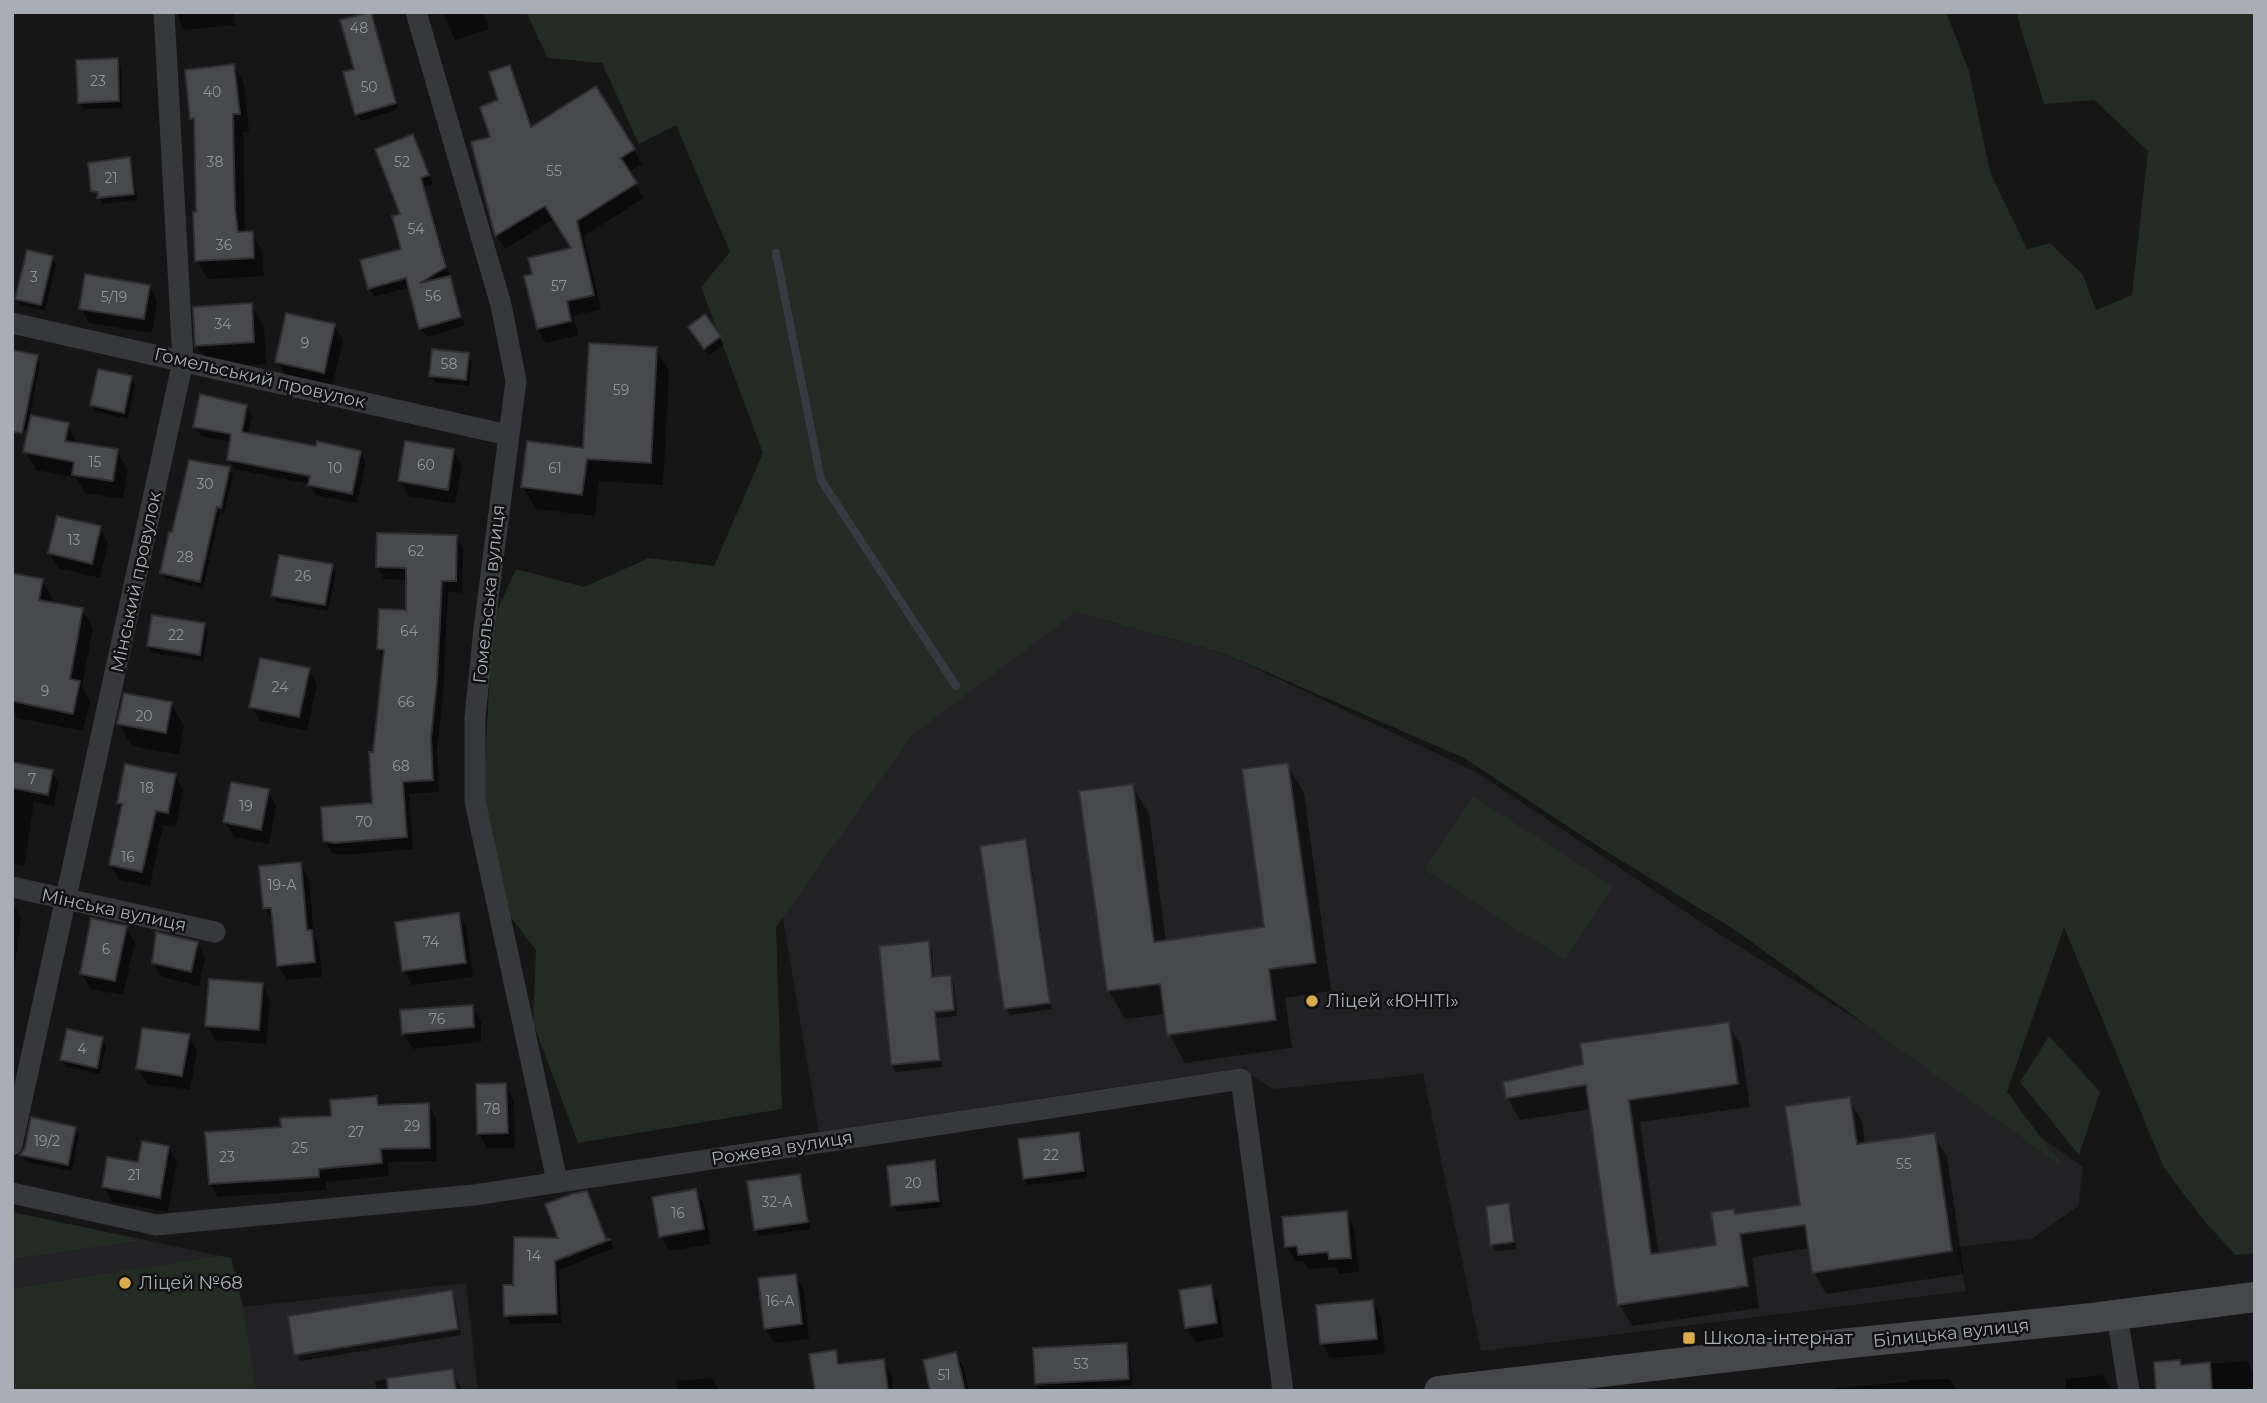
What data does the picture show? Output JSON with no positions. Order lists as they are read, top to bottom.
{
  "streets": {
    "main road": ["Білицька вулиця"],
    "street": [
      "Гомельський провулок",
      "Мінський провулок",
      "Гомельська вулиця",
      "Мінська вулиця",
      "Рожева вулиця"
    ]
  },
  "crossings": [
    ["Гомельський провулок", "Мінський провулок"],
    ["Гомельський провулок", "Гомельська вулиця"],
    ["Мінський провулок", "Мінська вулиця"],
    ["Гомельська вулиця", "Рожева вулиця"]
  ],
  "places": {
    "other": ["Ліцей «ЮНІТІ»", "Ліцей №68"],
    "transit": ["Школа-інтернат"]
  },
  "house_numbers": [
    "48",
    "23",
    "50",
    "40",
    "38",
    "52",
    "55",
    "21",
    "54",
    "36",
    "3",
    "57",
    "56",
    "5/19",
    "34",
    "9",
    "58",
    "59",
    "15",
    "60",
    "10",
    "61",
    "30",
    "13",
    "62",
    "28",
    "26",
    "64",
    "22",
    "24",
    "9",
    "66",
    "20",
    "68",
    "7",
    "18",
    "19",
    "70",
    "16",
    "19-А",
    "74",
    "6",
    "76",
    "4",
    "78",
    "29",
    "27",
    "19/2",
    "25",
    "22",
    "23",
    "55",
    "21",
    "20",
    "32-А",
    "16",
    "14",
    "16-А",
    "53",
    "51"
  ]
}
